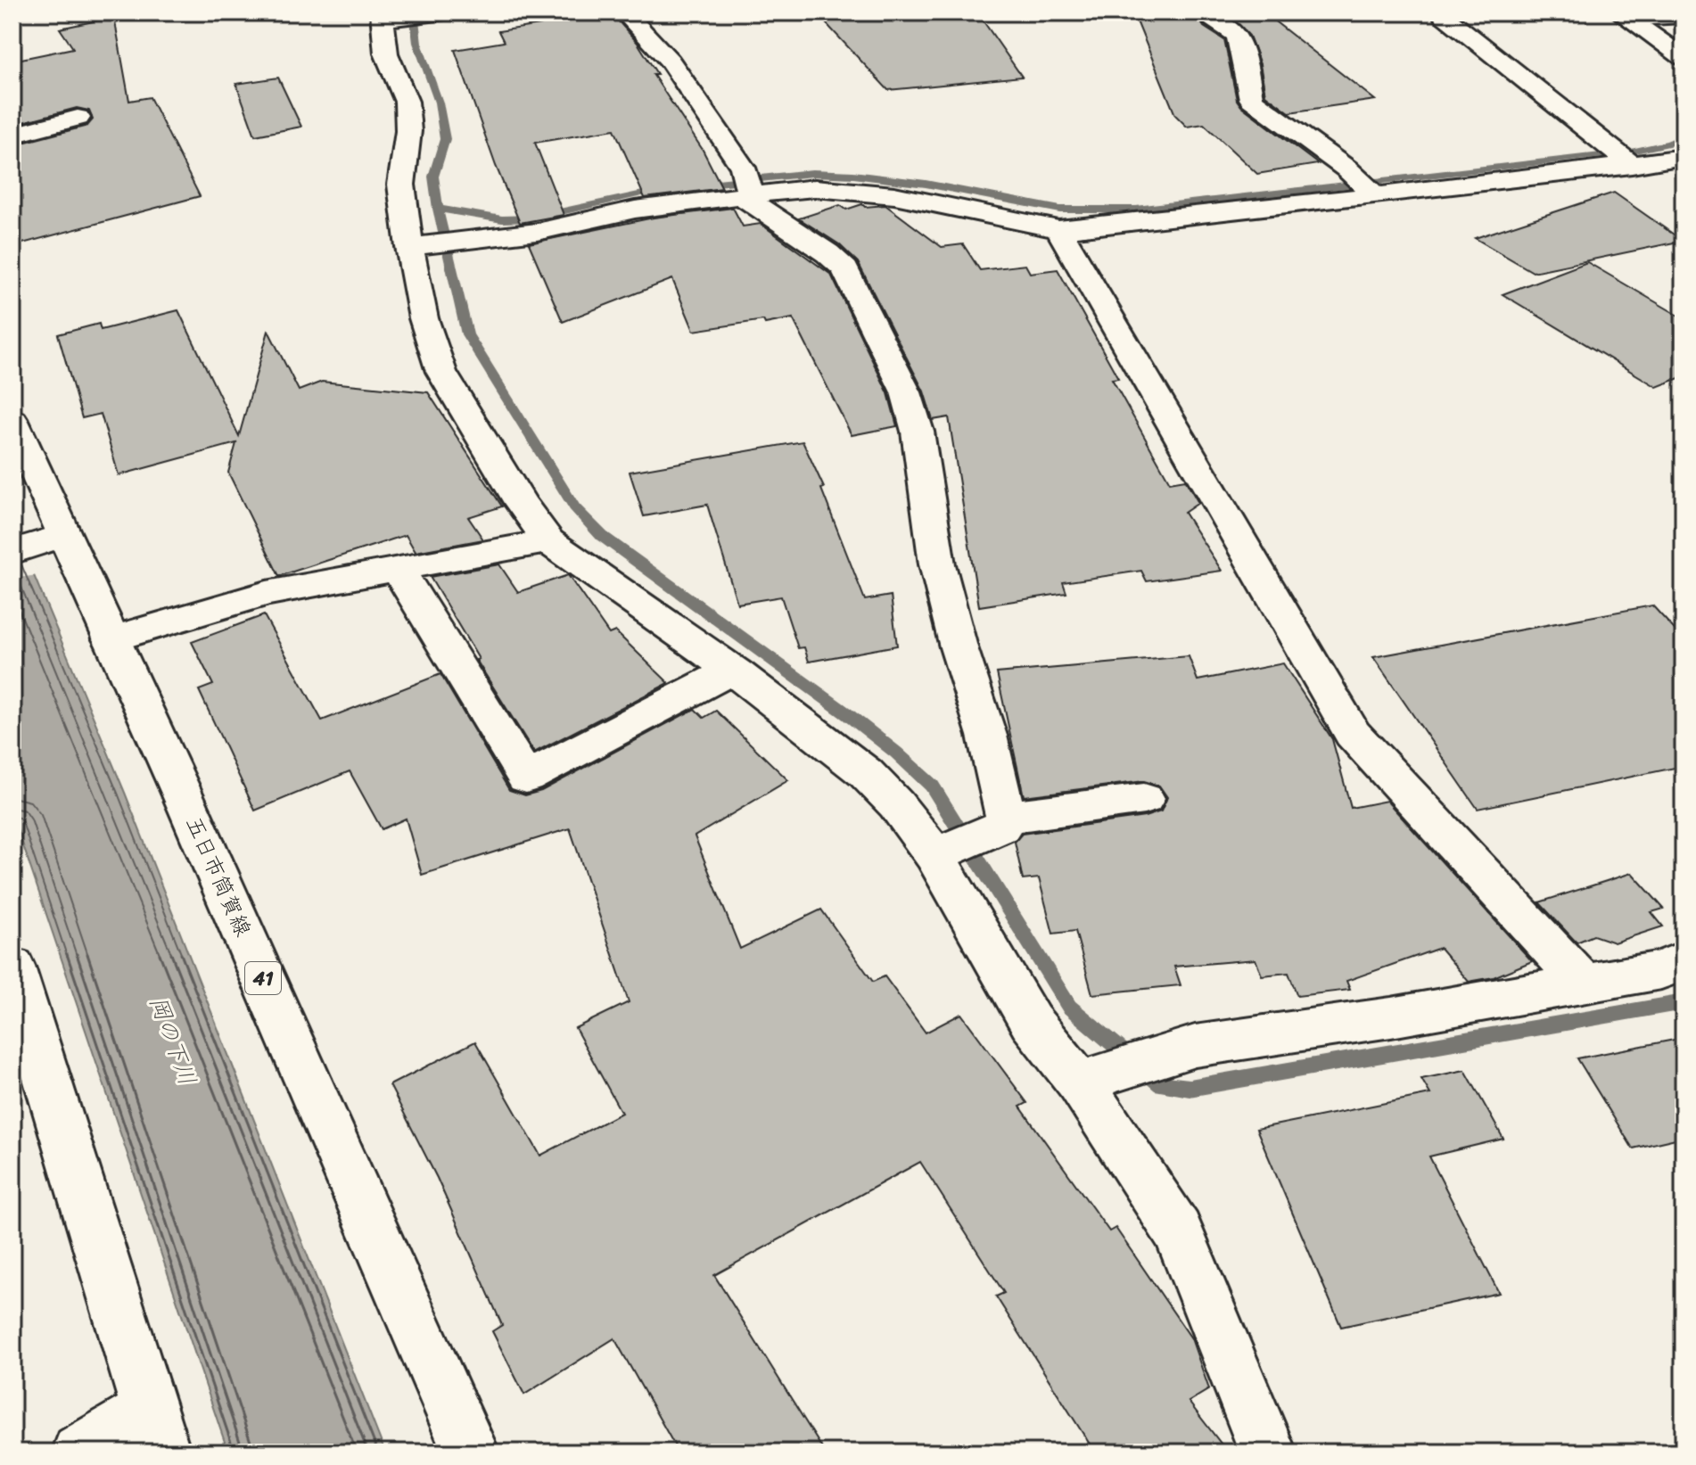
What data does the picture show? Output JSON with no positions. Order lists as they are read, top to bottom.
{
  "streets": {
    "street": ["五日市筒賀線", "41"]
  },
  "water": ["岡の下川"]
}
